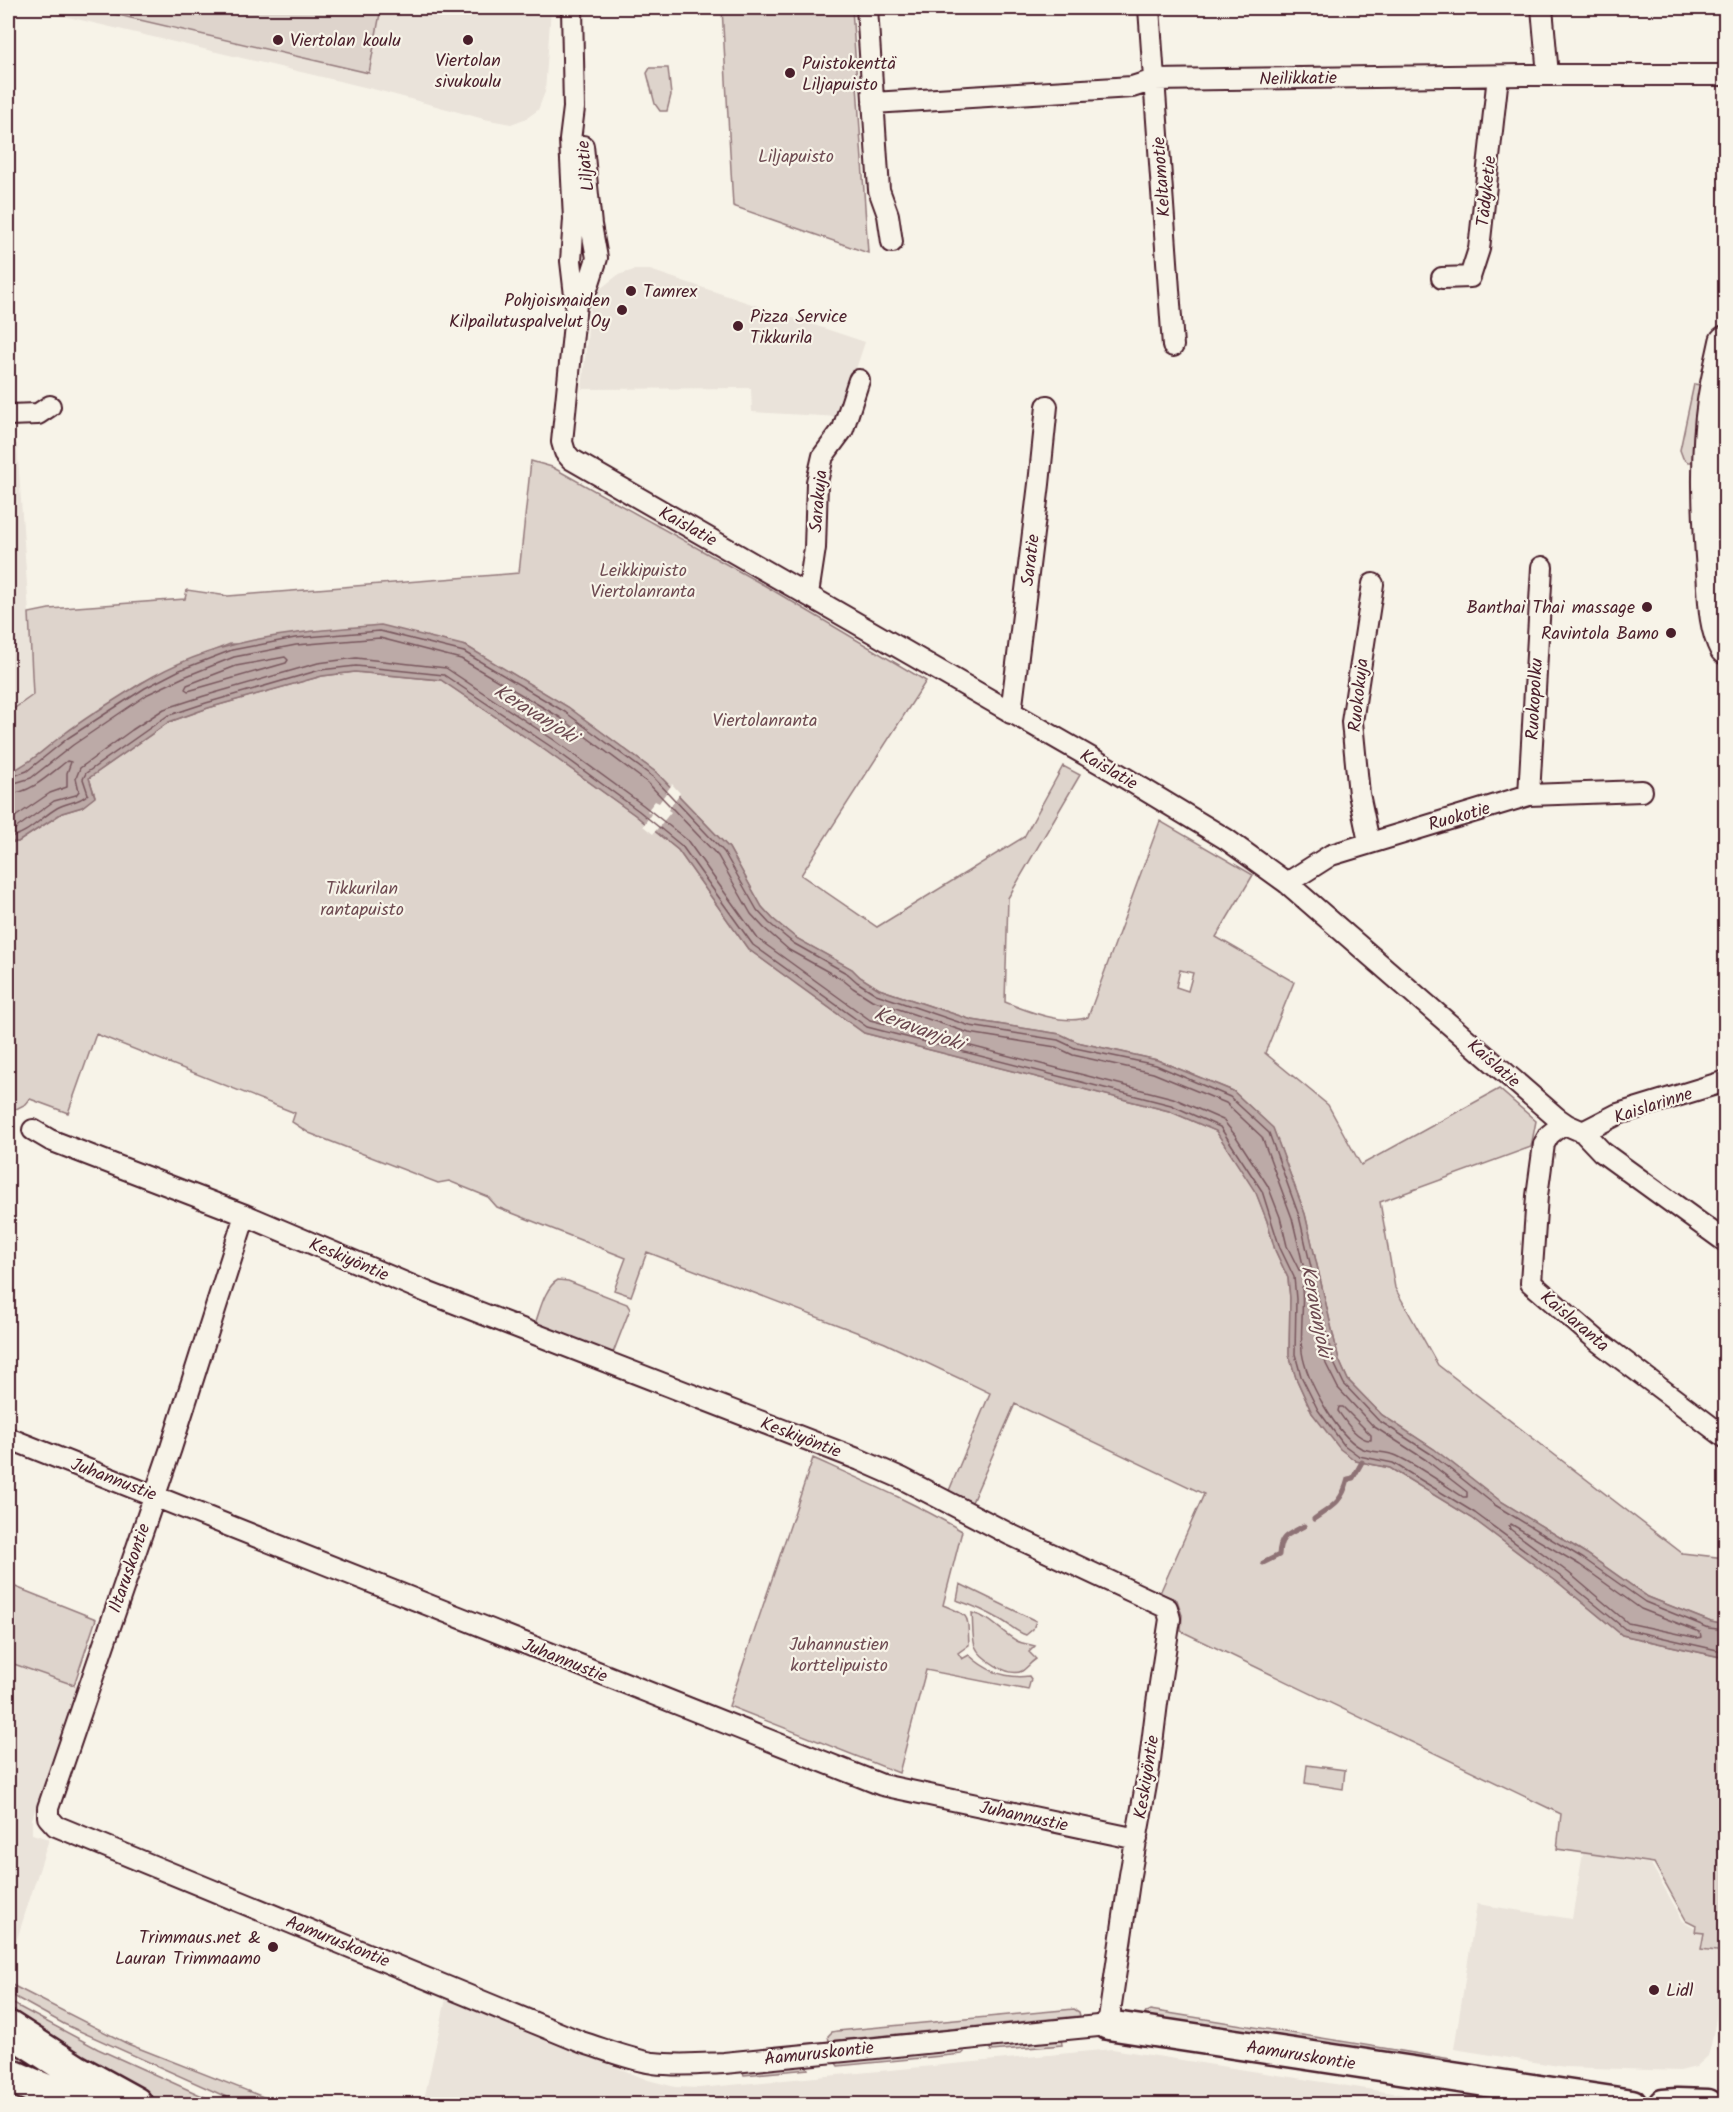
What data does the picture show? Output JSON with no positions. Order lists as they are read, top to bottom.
{
  "streets": {
    "street": [
      "Neilikkatie",
      "Liljatie",
      "Keltamotie",
      "Tädyketie",
      "Sarakuja",
      "Kaislatie",
      "Saratie",
      "Ruokokuja",
      "Ruokopolku",
      "Ruokotie",
      "Kaislarinne",
      "Keskiyöntie",
      "Kaislaranta",
      "Juhannustie",
      "Iltaruskontie",
      "Aamuruskontie"
    ]
  },
  "crossings": [
    ["Neilikkatie", "Keltamotie"],
    ["Neilikkatie", "Tädyketie"],
    ["Liljatie", "Kaislatie"],
    ["Sarakuja", "Kaislatie"],
    ["Kaislatie", "Saratie"],
    ["Kaislatie", "Ruokotie"],
    ["Kaislatie", "Kaislarinne"],
    ["Kaislatie", "Kaislaranta"],
    ["Ruokokuja", "Ruokotie"],
    ["Ruokopolku", "Ruokotie"],
    ["Keskiyöntie", "Juhannustie"],
    ["Keskiyöntie", "Iltaruskontie"],
    ["Keskiyöntie", "Aamuruskontie"],
    ["Juhannustie", "Iltaruskontie"],
    ["Iltaruskontie", "Aamuruskontie"]
  ],
  "water": ["Keravanjoki"],
  "parks": [
    "Liljapuisto",
    "Leikkipuisto Viertolanranta",
    "Viertolanranta",
    "Tikkurilan rantapuisto",
    "Juhannustien korttelipuisto"
  ],
  "places": [
    "Viertolan koulu",
    "Viertolan sivukoulu",
    "Puistokenttä Liljapuisto",
    "Tamrex",
    "Pohjoismaiden Kilpailutuspalvelut Oy",
    "Pizza Service Tikkurila",
    "Banthai Thai massage",
    "Ravintola Bamo",
    "Trimmaus.net & Lauran Trimmaamo",
    "Lidl"
  ]
}
